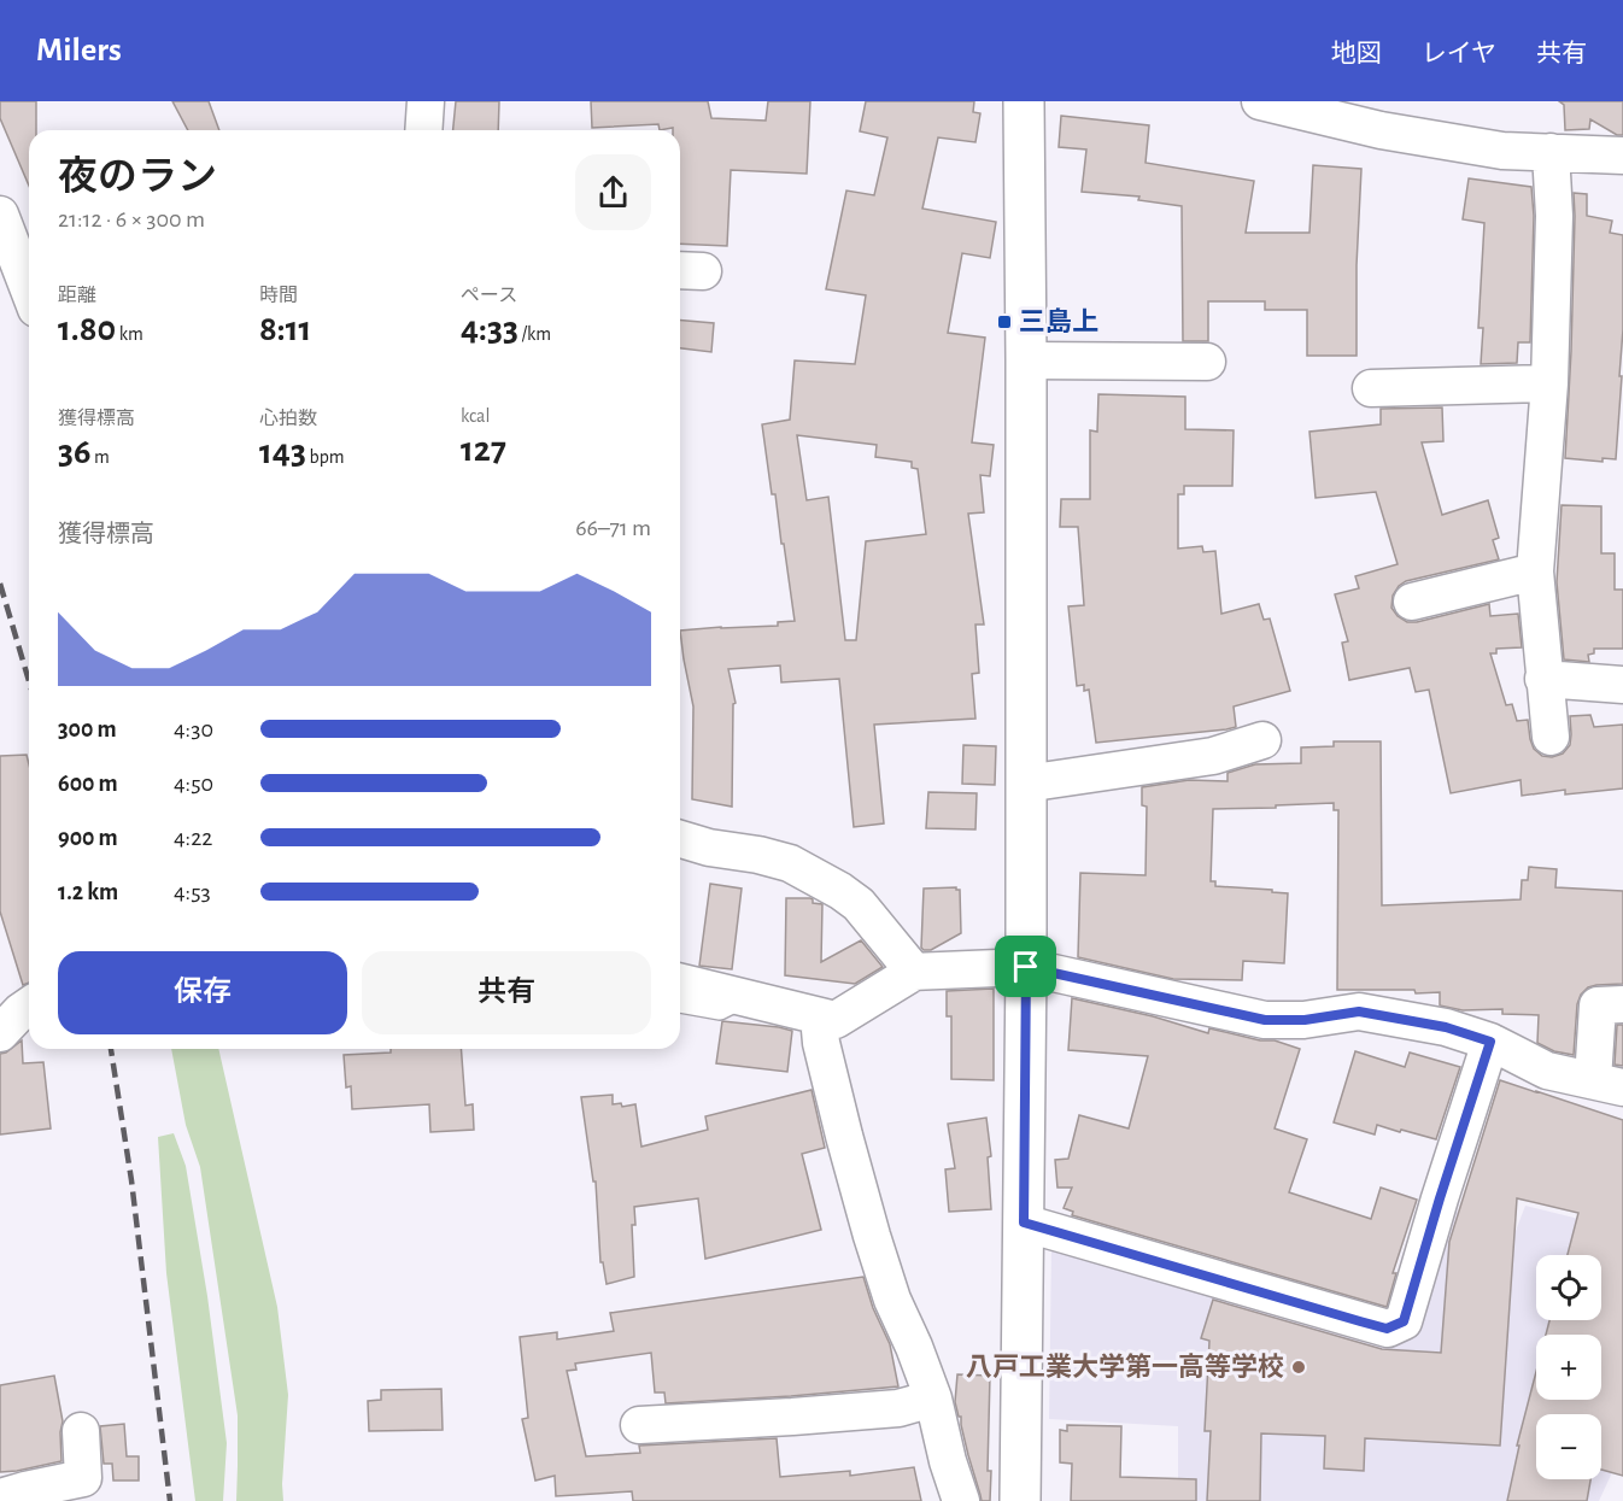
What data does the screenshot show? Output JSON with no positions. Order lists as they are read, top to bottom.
{
  "places": {
    "transit": ["三島上"],
    "other": ["八戸工業大学第一高等学校"]
  },
  "page": {
    "header": "Milers",
    "nav": ["地図", "レイヤ", "共有"],
    "heading": ["夜のラン", "21:12 · 6 × 300 m"],
    "stats": [
      ["距離", "1.80 km"],
      ["時間", "8:11"],
      ["ペース", "4:33 /km"],
      ["獲得標高", "36 m"],
      ["心拍数", "143 bpm"],
      ["kcal", "127"]
    ],
    "chart": ["獲得標高", "66–71 m"],
    "list": [
      {
        "name": "300 m",
        "note": "4:30"
      },
      {
        "name": "600 m",
        "note": "4:50"
      },
      {
        "name": "900 m",
        "note": "4:22"
      },
      {
        "name": "1.2 km",
        "note": "4:53"
      }
    ],
    "buttons": ["保存", "共有"],
    "map_buttons": ["+", "−"]
  }
}
